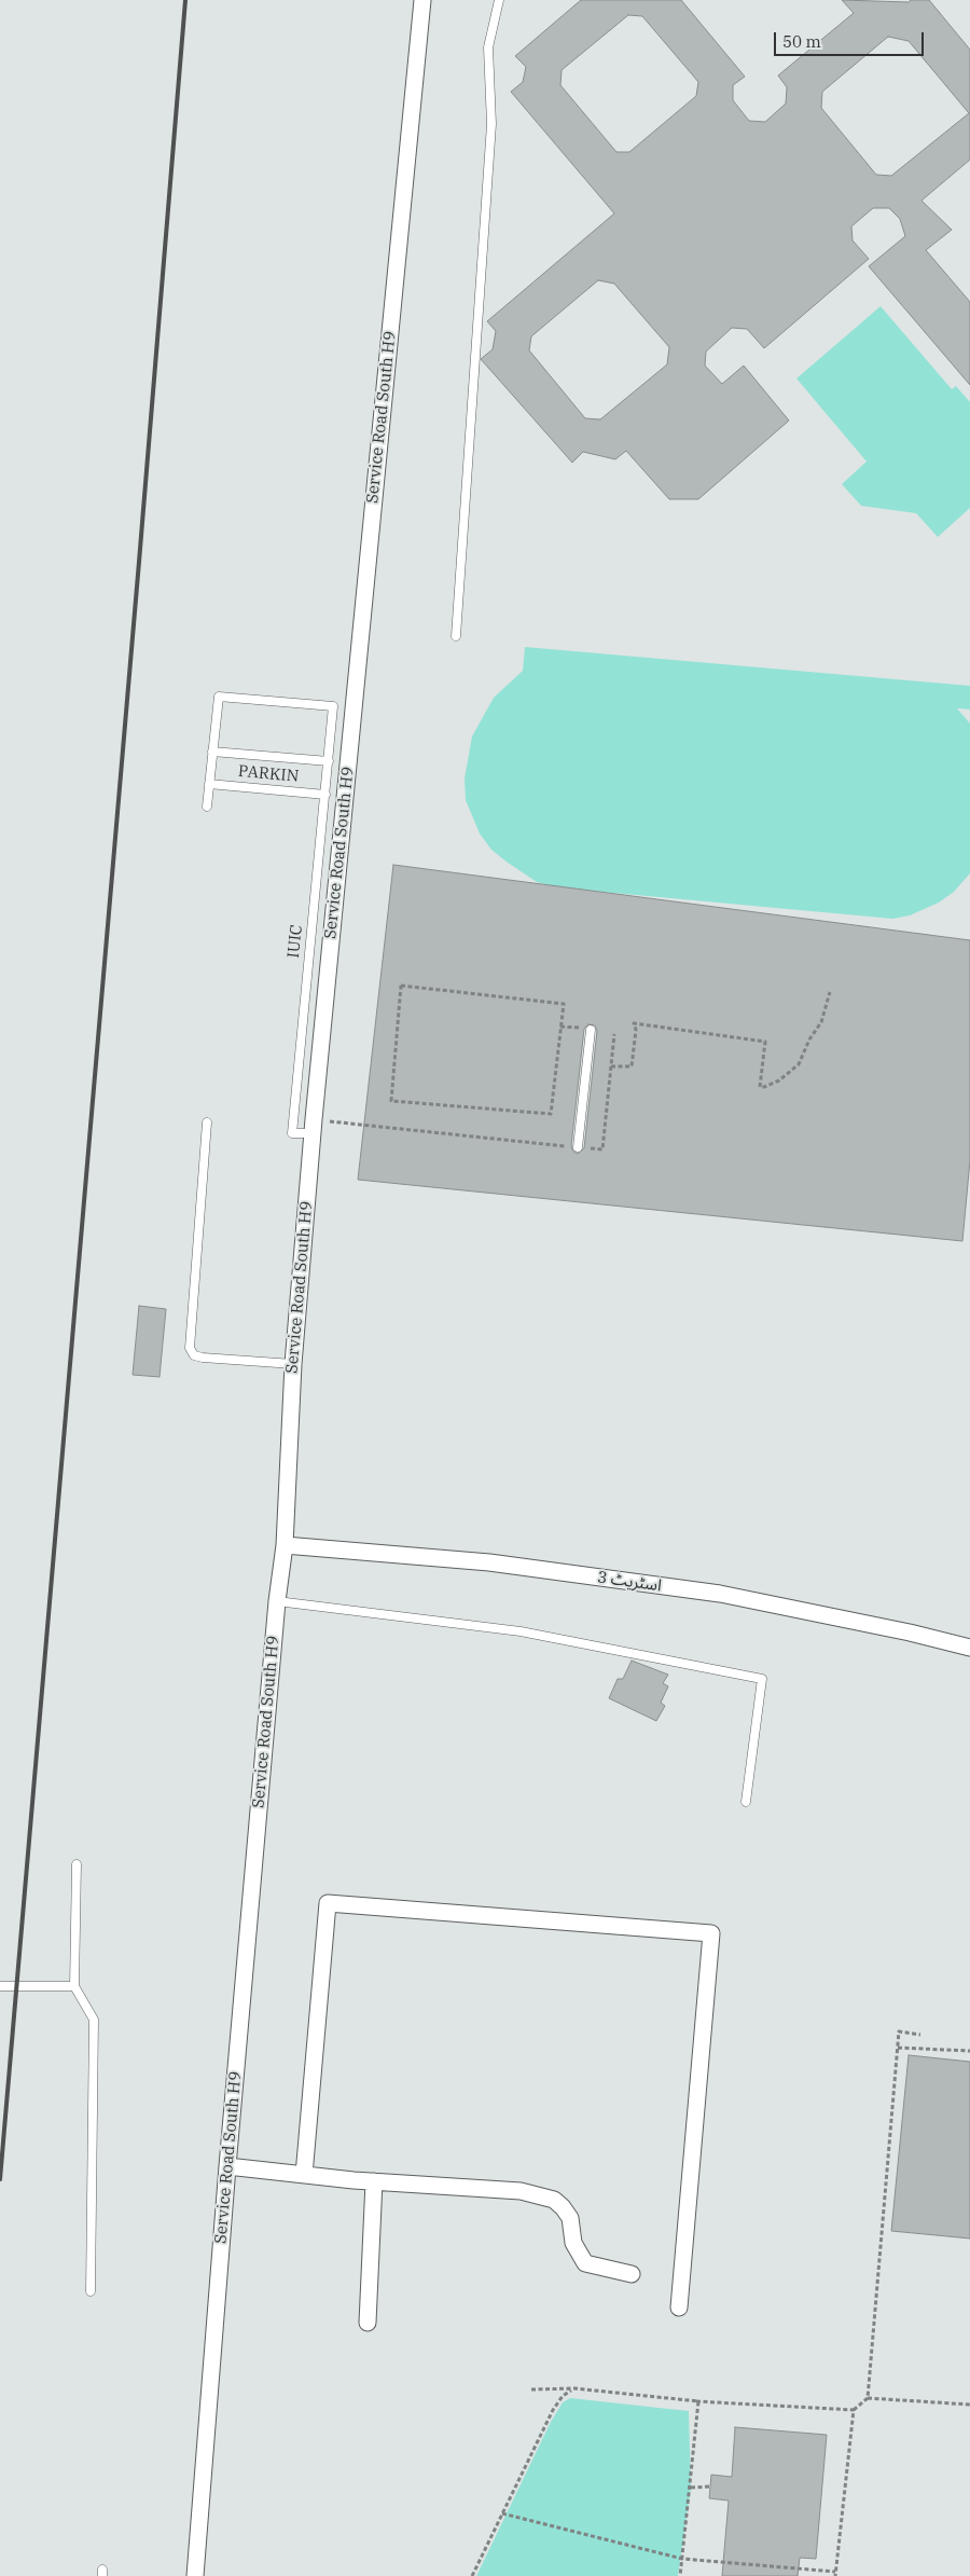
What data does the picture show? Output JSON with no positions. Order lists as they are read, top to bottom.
{
  "streets": {
    "street": ["Service Road South H9", "اسٹریٹ 3"],
    "lane": ["PARKIN", "IUIC"]
  },
  "crossings": [
    ["Service Road South H9", "IUIC"],
    ["Service Road South H9", "اسٹریٹ 3"],
    ["PARKIN", "IUIC"]
  ],
  "scale_bar": "50 m"
}
